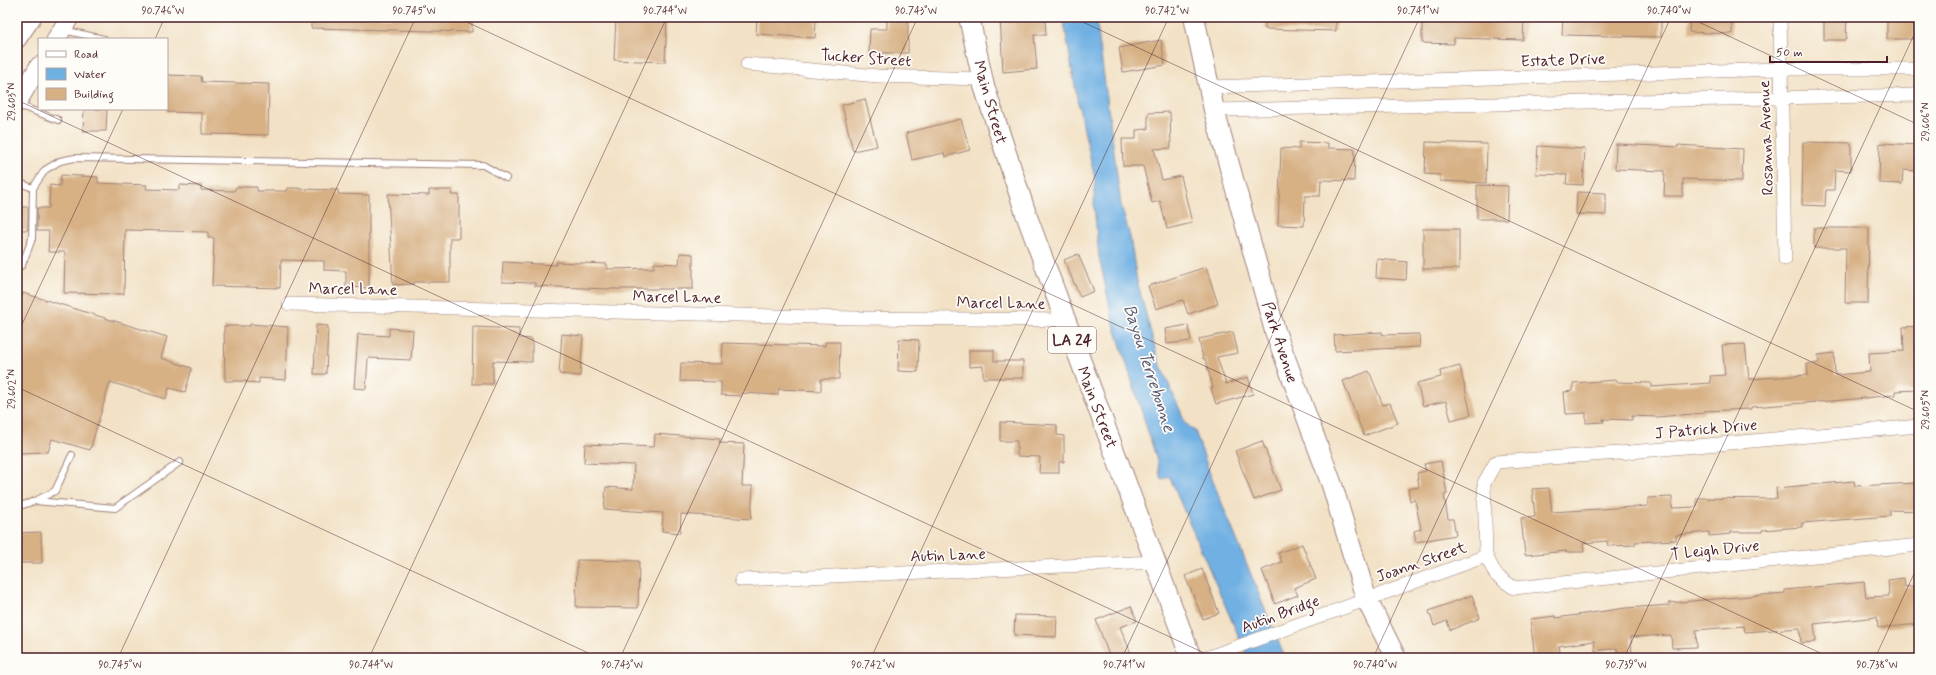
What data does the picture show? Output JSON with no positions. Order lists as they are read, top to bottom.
{
  "streets": {
    "main road": ["Main Street", "LA 24", "Park Avenue"],
    "street": [
      "Tucker Street",
      "Estate Drive",
      "Rosanna Avenue",
      "Marcel Lane",
      "J Patrick Drive",
      "T Leigh Drive",
      "Autin Lane",
      "Joann Street",
      "Autin Bridge"
    ]
  },
  "crossings": [
    ["Tucker Street", "Main Street"],
    ["Estate Drive", "Rosanna Avenue"],
    ["Estate Drive", "Park Avenue"],
    ["Main Street", "Marcel Lane"],
    ["Main Street", "Autin Lane"],
    ["Park Avenue", "Joann Street"],
    ["Park Avenue", "Autin Bridge"],
    ["J Patrick Drive", "T Leigh Drive"],
    ["J Patrick Drive", "Joann Street"],
    ["T Leigh Drive", "Joann Street"],
    ["Joann Street", "Autin Bridge"]
  ],
  "water": ["Bayou Terrebonne"],
  "legend": ["Road", "Water", "Building"],
  "scale_bar": "50 m",
  "coordinates": [
    "90.746°W",
    "90.745°W",
    "90.744°W",
    "90.743°W",
    "90.742°W",
    "90.741°W",
    "90.740°W",
    "29.603°N",
    "29.606°N",
    "29.602°N",
    "29.605°N",
    "90.739°W",
    "90.738°W"
  ]
}
